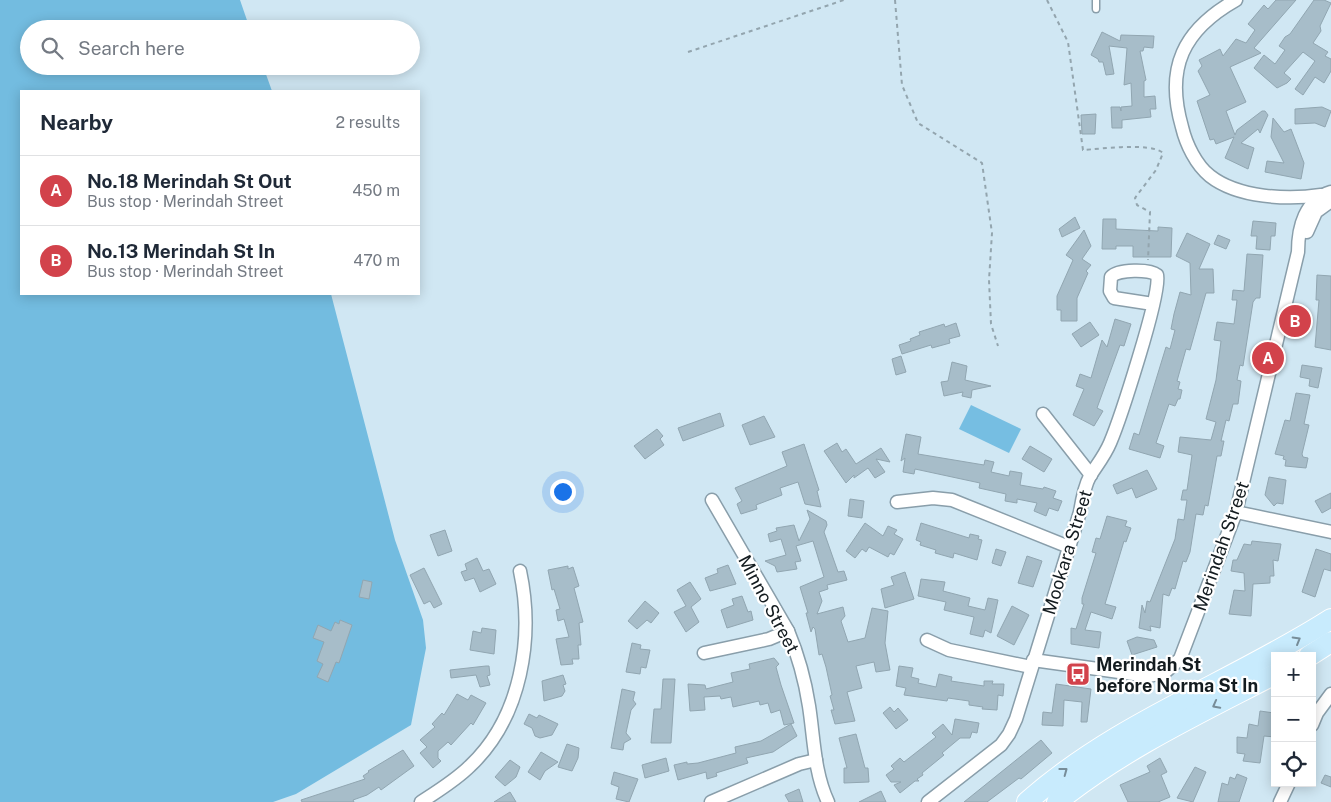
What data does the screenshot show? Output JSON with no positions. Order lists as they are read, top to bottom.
{
  "streets": {
    "street": ["Merindah Street", "Mookara Street", "Minno Street"]
  },
  "crossings": [
    ["Merindah Street", "Mookara Street"]
  ],
  "places": {
    "bus stop": ["Merindah St before Norma St In"]
  },
  "page": {
    "search": "Search here",
    "heading": ["Nearby", "2 results"],
    "list": [
      {
        "mark": "A",
        "name": "No.18 Merindah St Out",
        "note": "Bus stop · Merindah Street",
        "value": "450 m"
      },
      {
        "mark": "B",
        "name": "No.13 Merindah St In",
        "note": "Bus stop · Merindah Street",
        "value": "470 m"
      }
    ],
    "pins": ["B", "A"],
    "map_buttons": ["+", "−"]
  }
}
